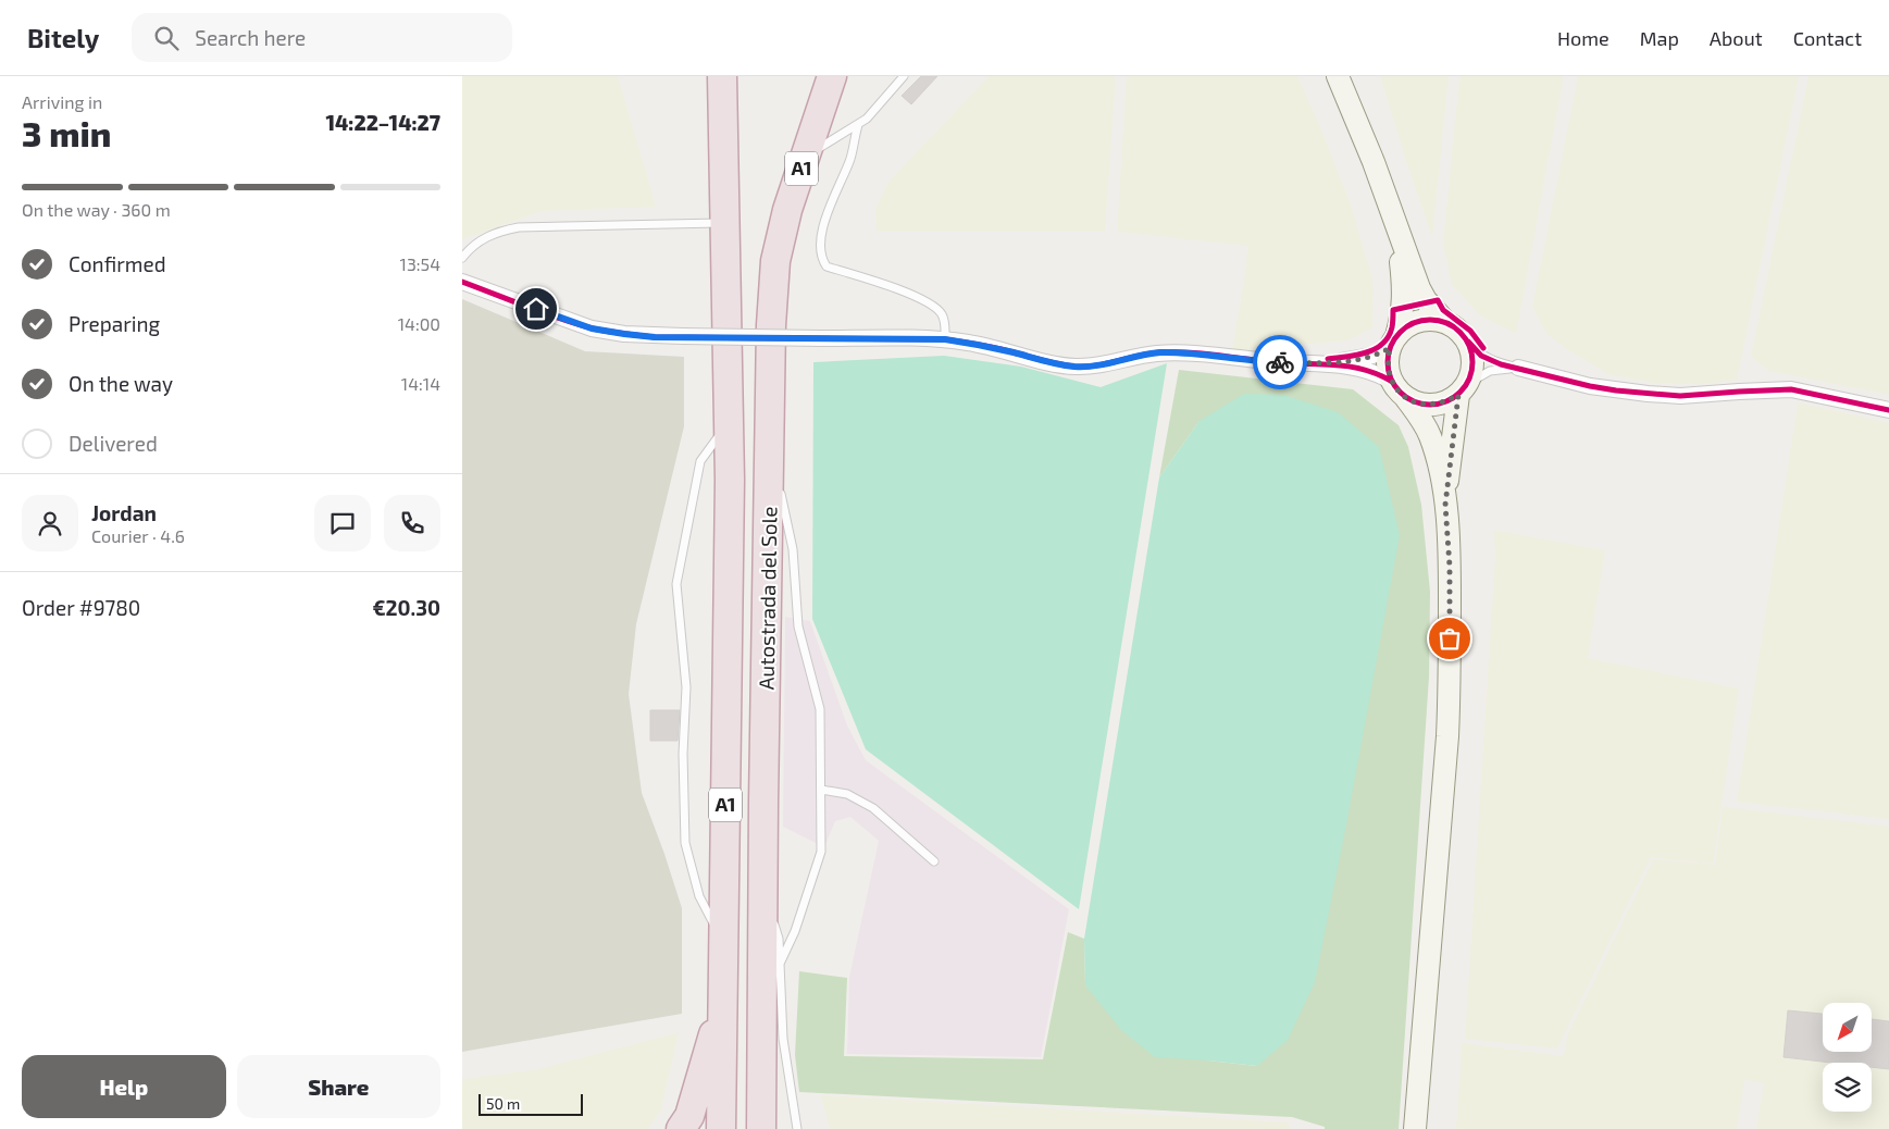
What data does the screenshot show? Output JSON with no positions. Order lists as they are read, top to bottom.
{
  "streets": {
    "highway": ["A1", "Autostrada del Sole"]
  },
  "crossings": [
    ["A1", "Autostrada del Sole"]
  ],
  "scale_bar": "50 m",
  "north": "bottom left",
  "page": {
    "header": "Bitely",
    "search": "Search here",
    "nav": [
      "Home",
      "Map",
      "About",
      "Contact"
    ],
    "heading": ["3 min", "Arriving in", "14:22–14:27"],
    "panel": [
      "Jordan",
      "Courier · 4.6",
      "Order #9780",
      "€20.30"
    ],
    "bar": "On the way · 360 m",
    "list": [
      ["Confirmed", "13:54"],
      ["Preparing", "14:00"],
      ["On the way", "14:14"],
      "Delivered"
    ],
    "buttons": ["Help", "Share"],
    "scale": "50 m"
  }
}
